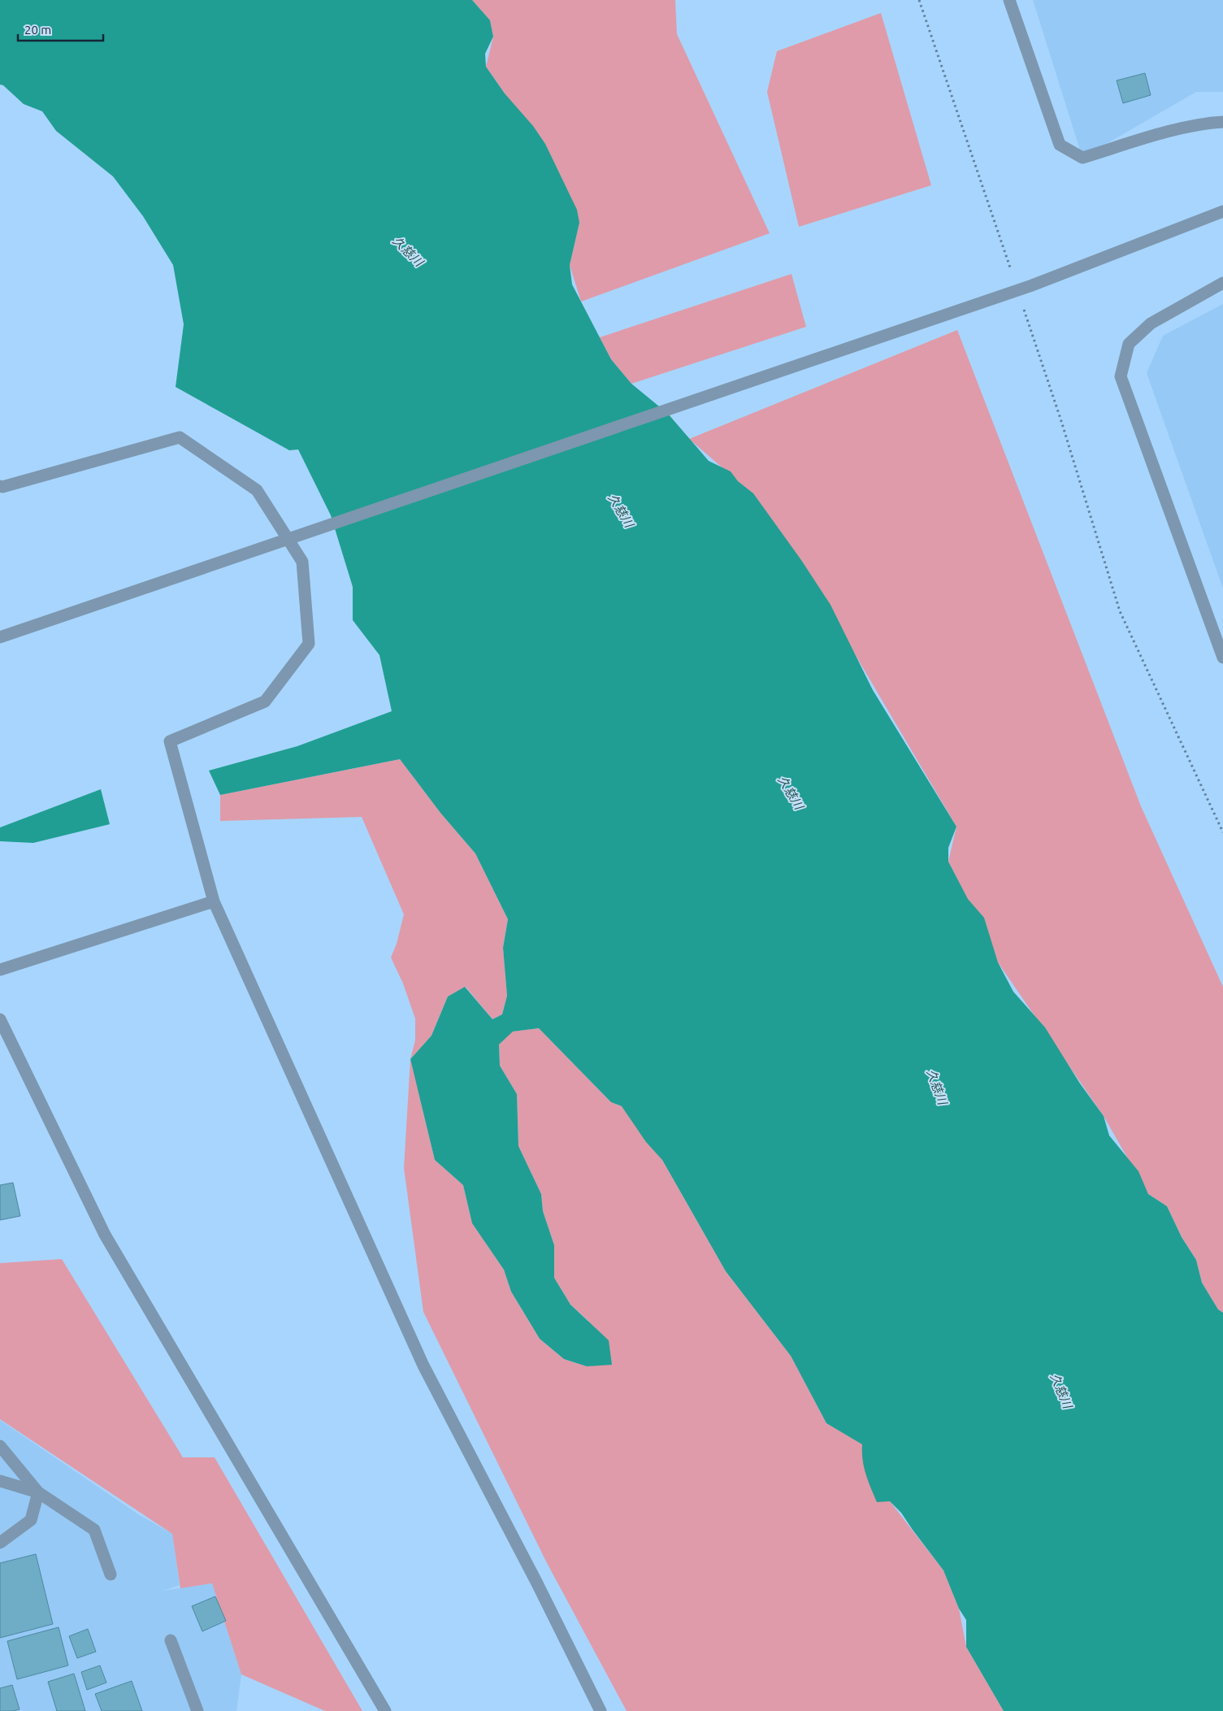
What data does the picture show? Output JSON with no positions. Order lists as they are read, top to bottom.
{
  "water": ["久慈川"],
  "scale_bar": "20 m"
}
